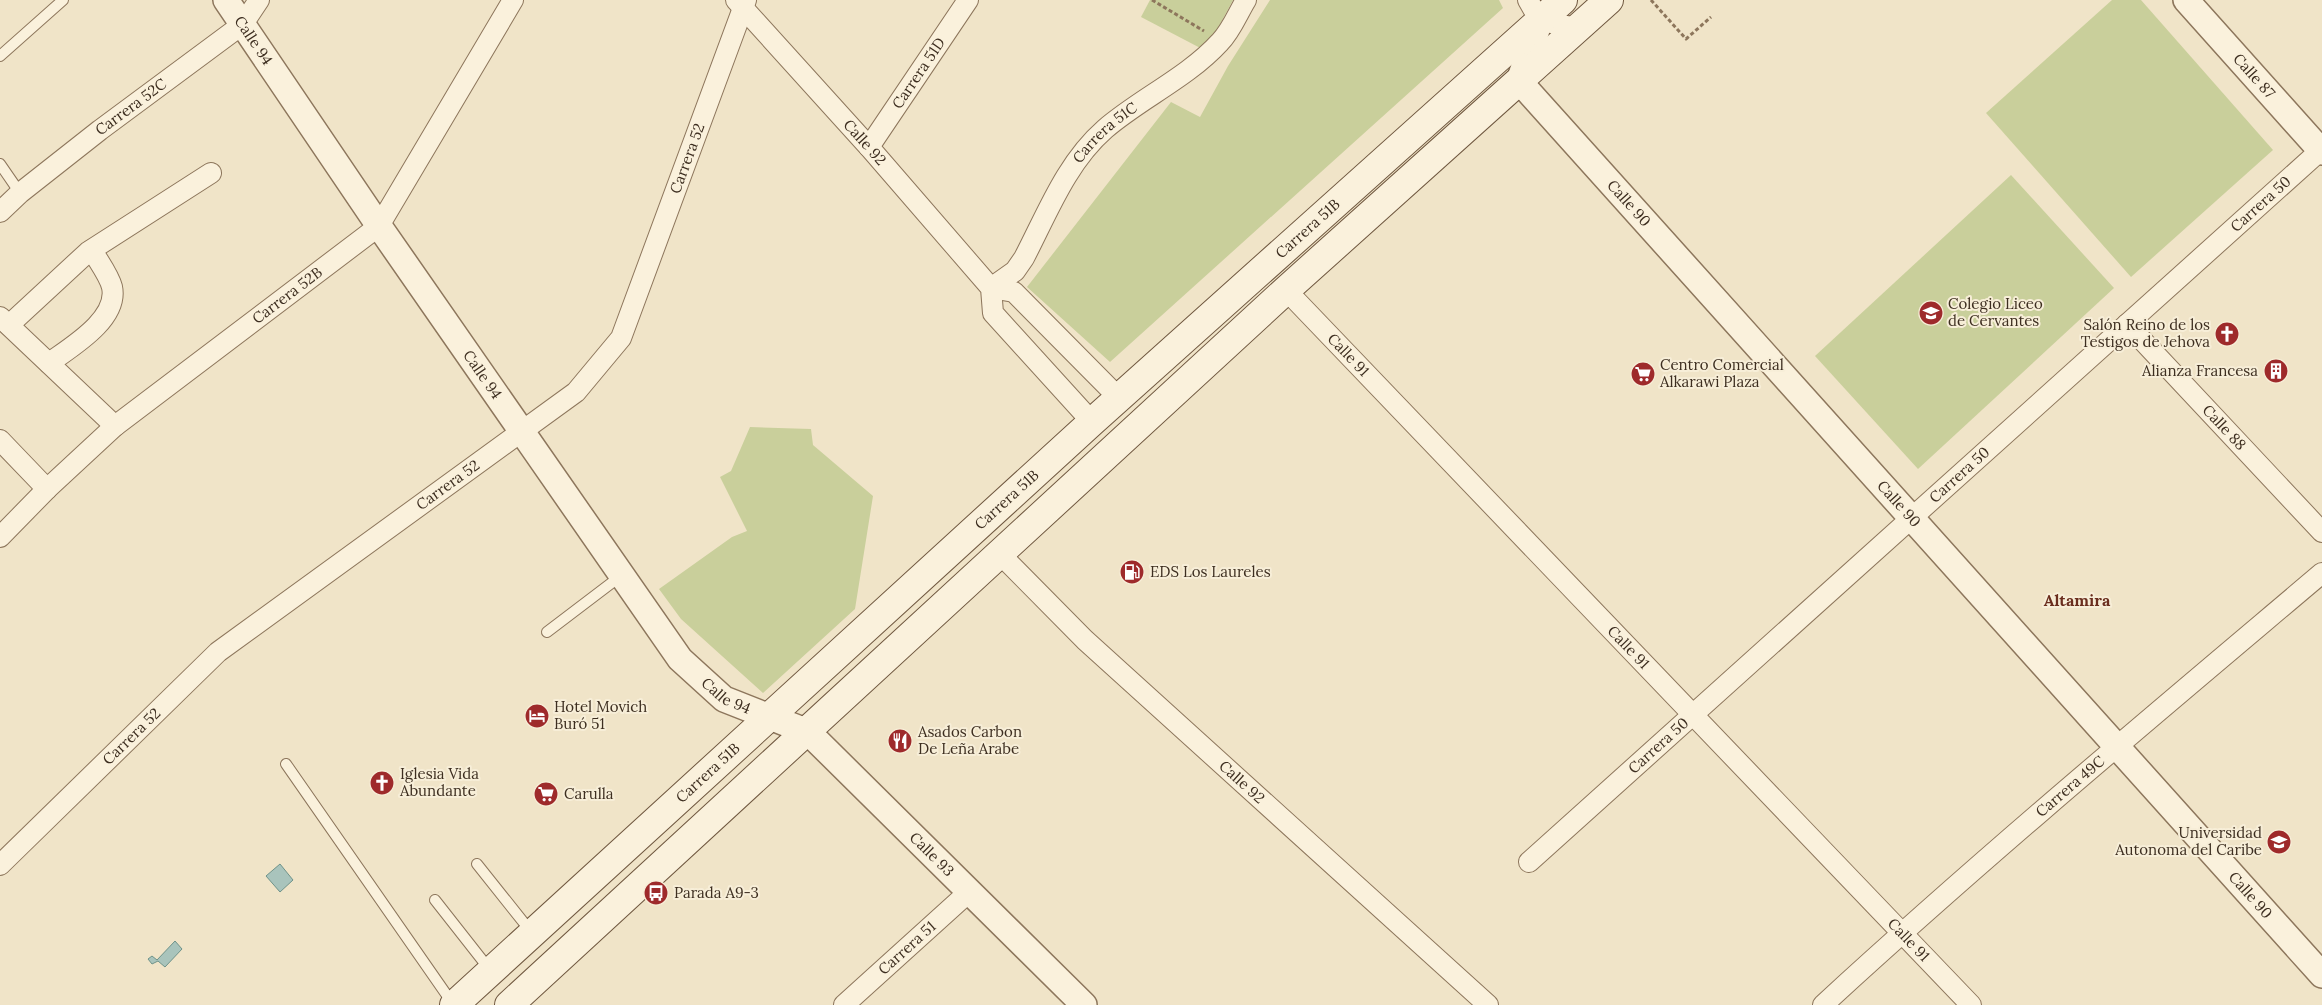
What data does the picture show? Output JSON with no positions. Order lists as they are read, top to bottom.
{
  "streets": {
    "main road": ["Carrera 51B"],
    "street": [
      "Calle 94",
      "Carrera 51D",
      "Calle 87",
      "Carrera 52C",
      "Carrera 51C",
      "Calle 92",
      "Carrera 52",
      "Calle 90",
      "Carrera 50",
      "Carrera 52B",
      "Calle 91",
      "Calle 88",
      "Carrera 49C",
      "Calle 93",
      "Carrera 51"
    ]
  },
  "crossings": [
    ["Calle 94", "Carrera 52C"],
    ["Calle 94", "Carrera 52"],
    ["Calle 94", "Carrera 51B"],
    ["Calle 94", "Carrera 52B"],
    ["Calle 94", "Calle 93"],
    ["Carrera 51D", "Calle 92"],
    ["Calle 87", "Carrera 50"],
    ["Carrera 51C", "Calle 92"],
    ["Calle 92", "Carrera 52"],
    ["Calle 90", "Carrera 50"],
    ["Calle 90", "Carrera 49C"],
    ["Carrera 50", "Calle 91"],
    ["Carrera 50", "Calle 88"],
    ["Carrera 51B", "Calle 93"],
    ["Calle 91", "Carrera 49C"],
    ["Calle 93", "Carrera 51"]
  ],
  "districts": ["Altamira"],
  "places": {
    "school or university": ["Colegio Liceo de Cervantes", "Universidad Autonoma del Caribe"],
    "church": ["Salón Reino de los Testigos de Jehova", "Iglesia Vida Abundante"],
    "building": ["Alianza Francesa"],
    "supermarket": ["Centro Comercial Alkarawi Plaza", "Carulla"],
    "fuel station": ["EDS Los Laureles"],
    "hotel": ["Hotel Movich Buró 51"],
    "restaurant": ["Asados Carbon De Leña Arabe"],
    "bus stop": ["Parada A9-3"]
  }
}
